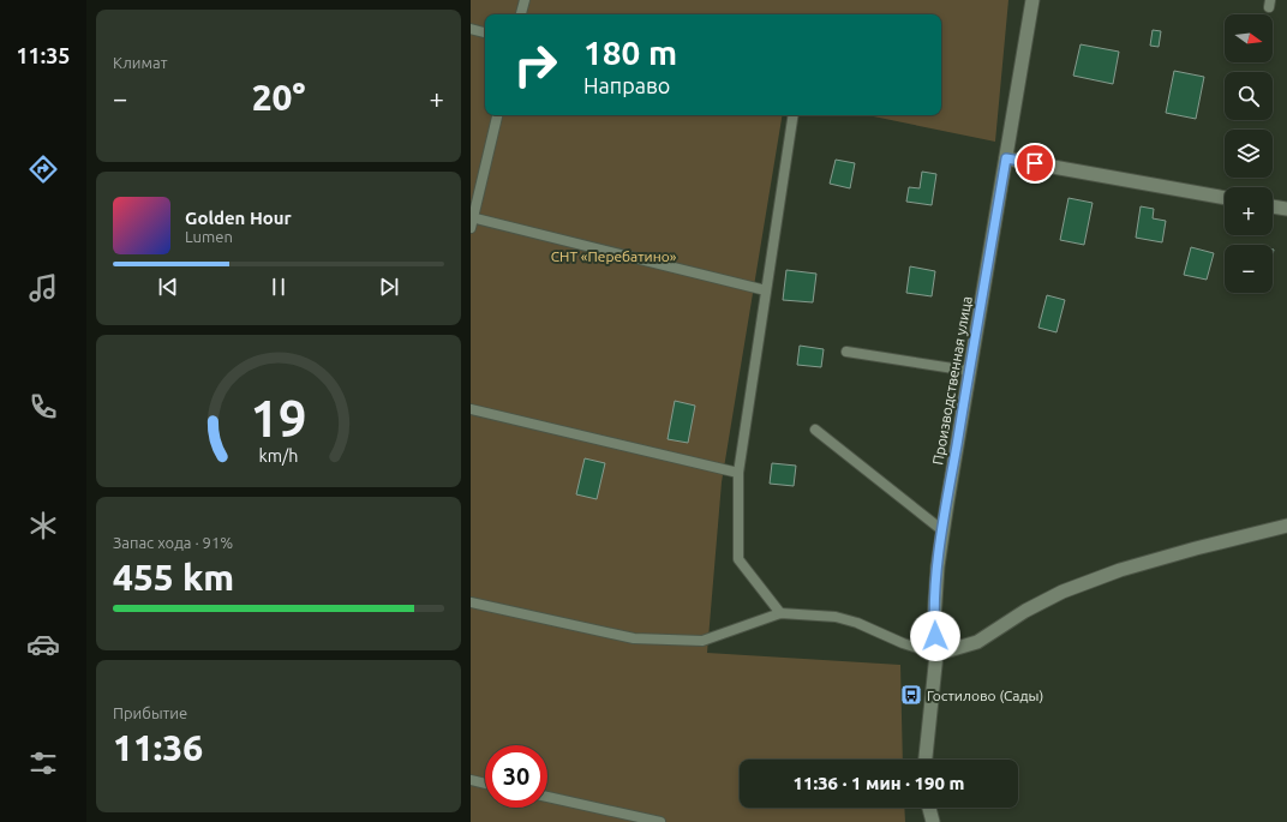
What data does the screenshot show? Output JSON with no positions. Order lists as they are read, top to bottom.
{
  "streets": {
    "street": ["Производственная улица"]
  },
  "parks": ["СНТ «Перебатино»"],
  "places": {
    "bus stop": ["Гостилово (Сады)"]
  },
  "north": "right",
  "page": {
    "tabs": "11:35",
    "tile": [
      "Климат",
      ["Запас хода · 91%", "455 km"],
      ["Прибытие", "11:36"]
    ],
    "map_buttons": ["+", "−"],
    "turn": ["180 m", "Направо"],
    "heat": ["−", "20°", "+"],
    "song": ["Golden Hour", "Lumen"],
    "limit": "30",
    "trip": "11:36 · 1 мин · 190 m",
    "gauge": ["19", "km/h"]
  }
}
